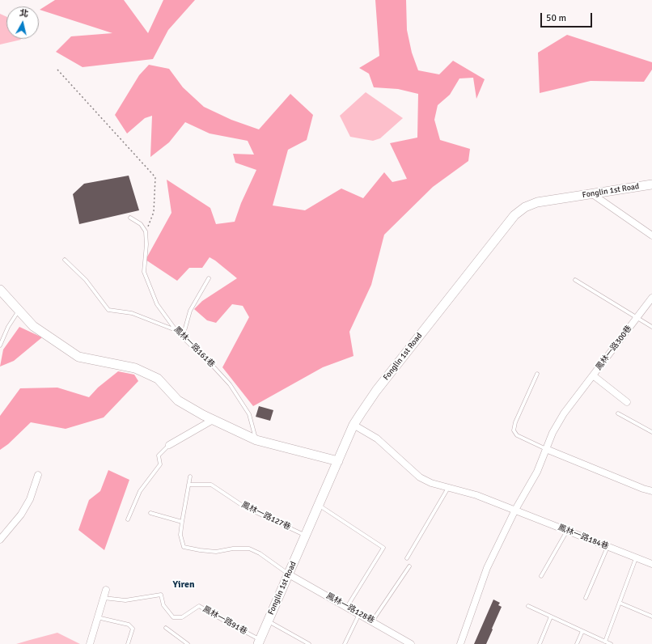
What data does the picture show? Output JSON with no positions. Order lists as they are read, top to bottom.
{
  "streets": {
    "street": [
      "Fonglin 1st Road",
      "鳳林一路300巷",
      "鳳林一路184巷",
      "鳳林一路128巷"
    ],
    "lane": ["鳳林一路161巷", "鳳林一路127巷", "鳳林一路91巷"]
  },
  "crossings": [
    ["Fonglin 1st Road", "鳳林一路127巷"],
    ["Fonglin 1st Road", "鳳林一路184巷"],
    ["Fonglin 1st Road", "鳳林一路128巷"],
    ["Fonglin 1st Road", "鳳林一路91巷"]
  ],
  "districts": ["Yiren"],
  "scale_bar": "50 m",
  "north": "top"
}
